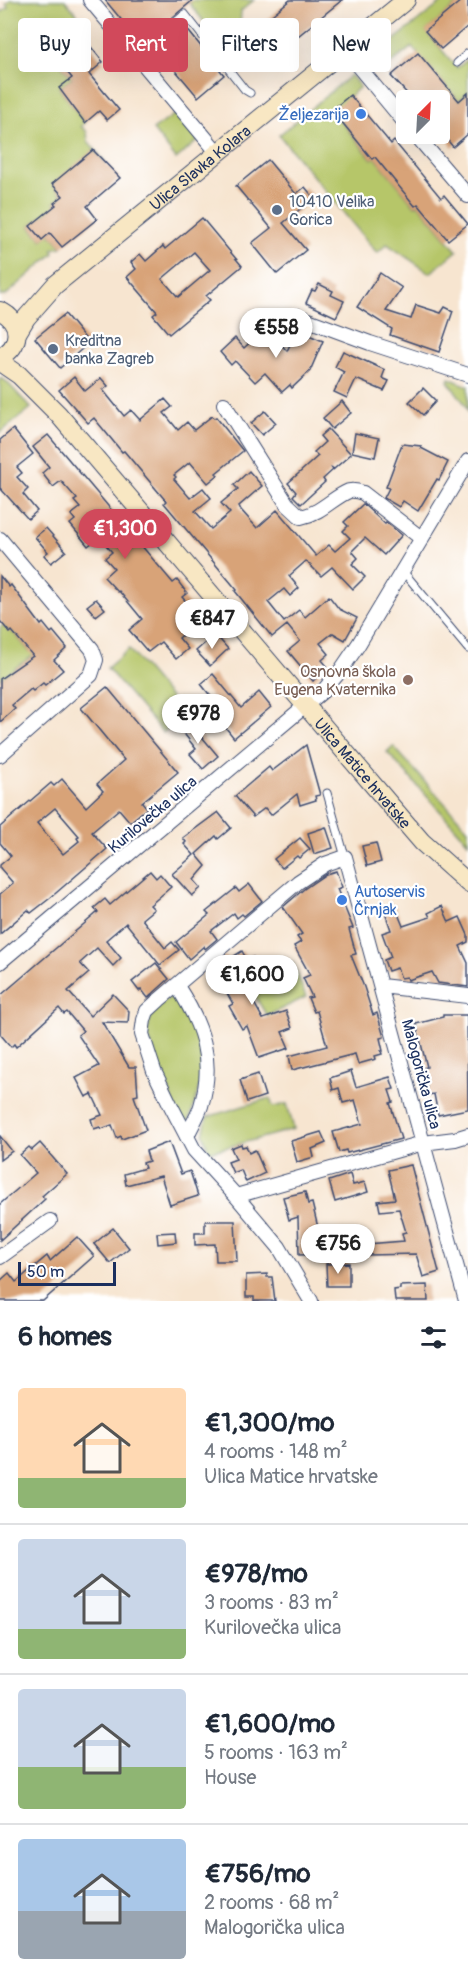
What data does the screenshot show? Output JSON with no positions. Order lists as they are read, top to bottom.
{
  "streets": {
    "main road": ["Ulica Slavka Kolara", "Ulica Matice hrvatske"],
    "street": ["Kurilovečka ulica", "Malogorička ulica"]
  },
  "crossings": [
    ["Ulica Slavka Kolara", "Ulica Matice hrvatske"],
    ["Ulica Matice hrvatske", "Kurilovečka ulica"]
  ],
  "places": [
    "Željezarija",
    "10410 Velika Gorica",
    "Kreditna banka Zagreb",
    "Osnovna škola Eugena Kvaternika",
    "Autoservis Črnjak"
  ],
  "scale_bar": "50 m",
  "north": "top right",
  "page": {
    "chip": [
      "Buy",
      "Rent",
      "Filters",
      "New"
    ],
    "price": [
      "€558",
      "€1,300",
      "€847",
      "€978",
      "€1,600",
      "€756"
    ],
    "scale": "50 m",
    "heading": "6 homes",
    "list": [
      {
        "name": "€1,300/mo",
        "note": "4 rooms · 148 m² · Ulica Matice hrvatske"
      },
      {
        "name": "€978/mo",
        "note": "3 rooms · 83 m² · Kurilovečka ulica"
      },
      {
        "name": "€1,600/mo",
        "note": "5 rooms · 163 m² · House"
      },
      {
        "name": "€756/mo",
        "note": "2 rooms · 68 m² · Malogorička ulica"
      }
    ]
  }
}
